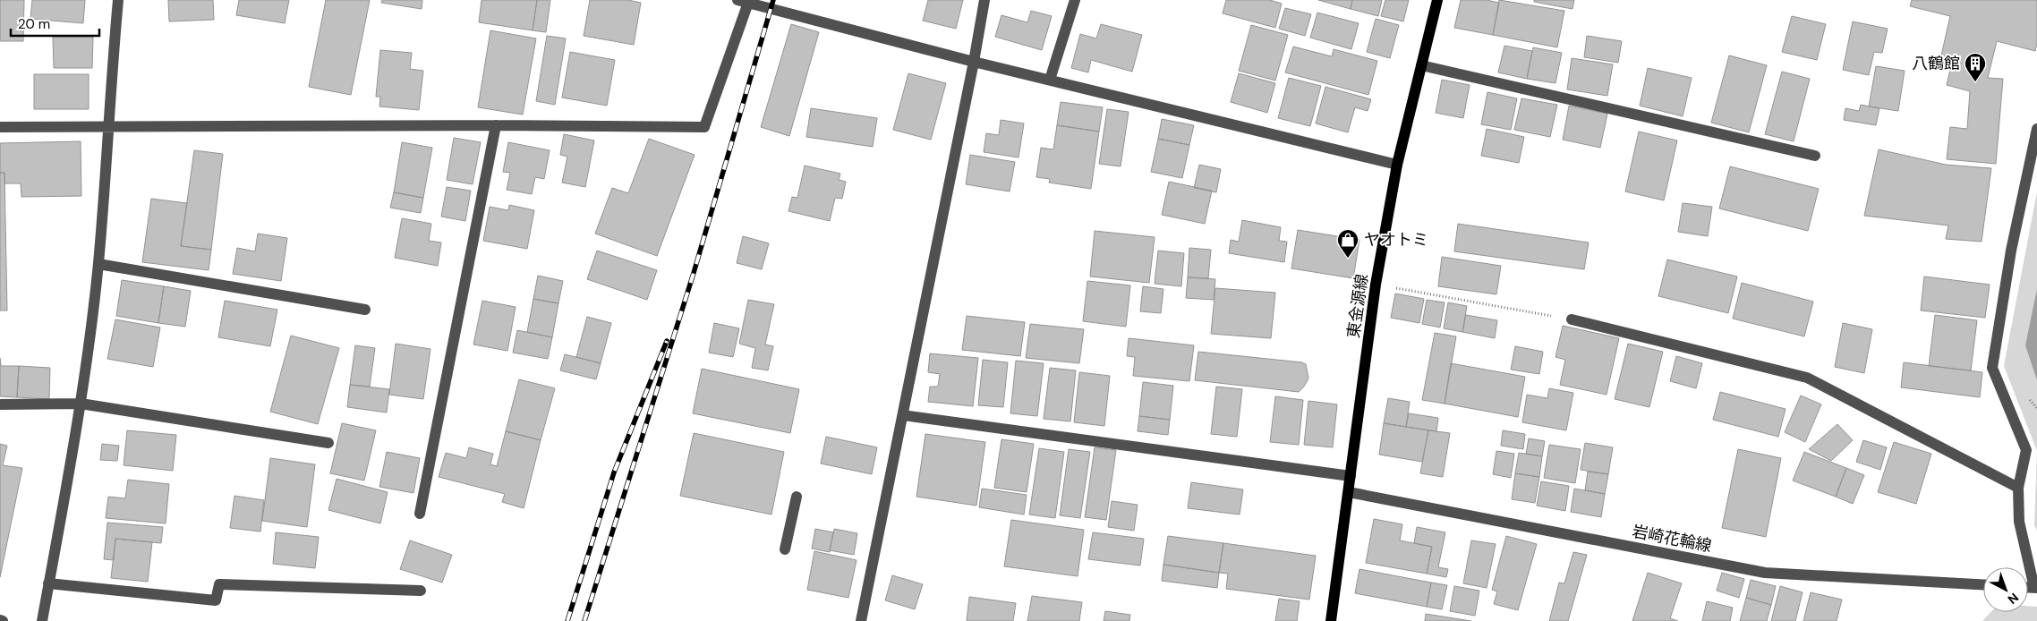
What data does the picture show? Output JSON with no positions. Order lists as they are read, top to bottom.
{
  "streets": {
    "main road": ["東金源線"],
    "street": ["岩崎花輪線"]
  },
  "crossings": [
    ["東金源線", "岩崎花輪線"]
  ],
  "places": {
    "building": ["八鶴館"],
    "shop": ["ヤオトミ"]
  },
  "scale_bar": "20 m",
  "north": "bottom right"
}
